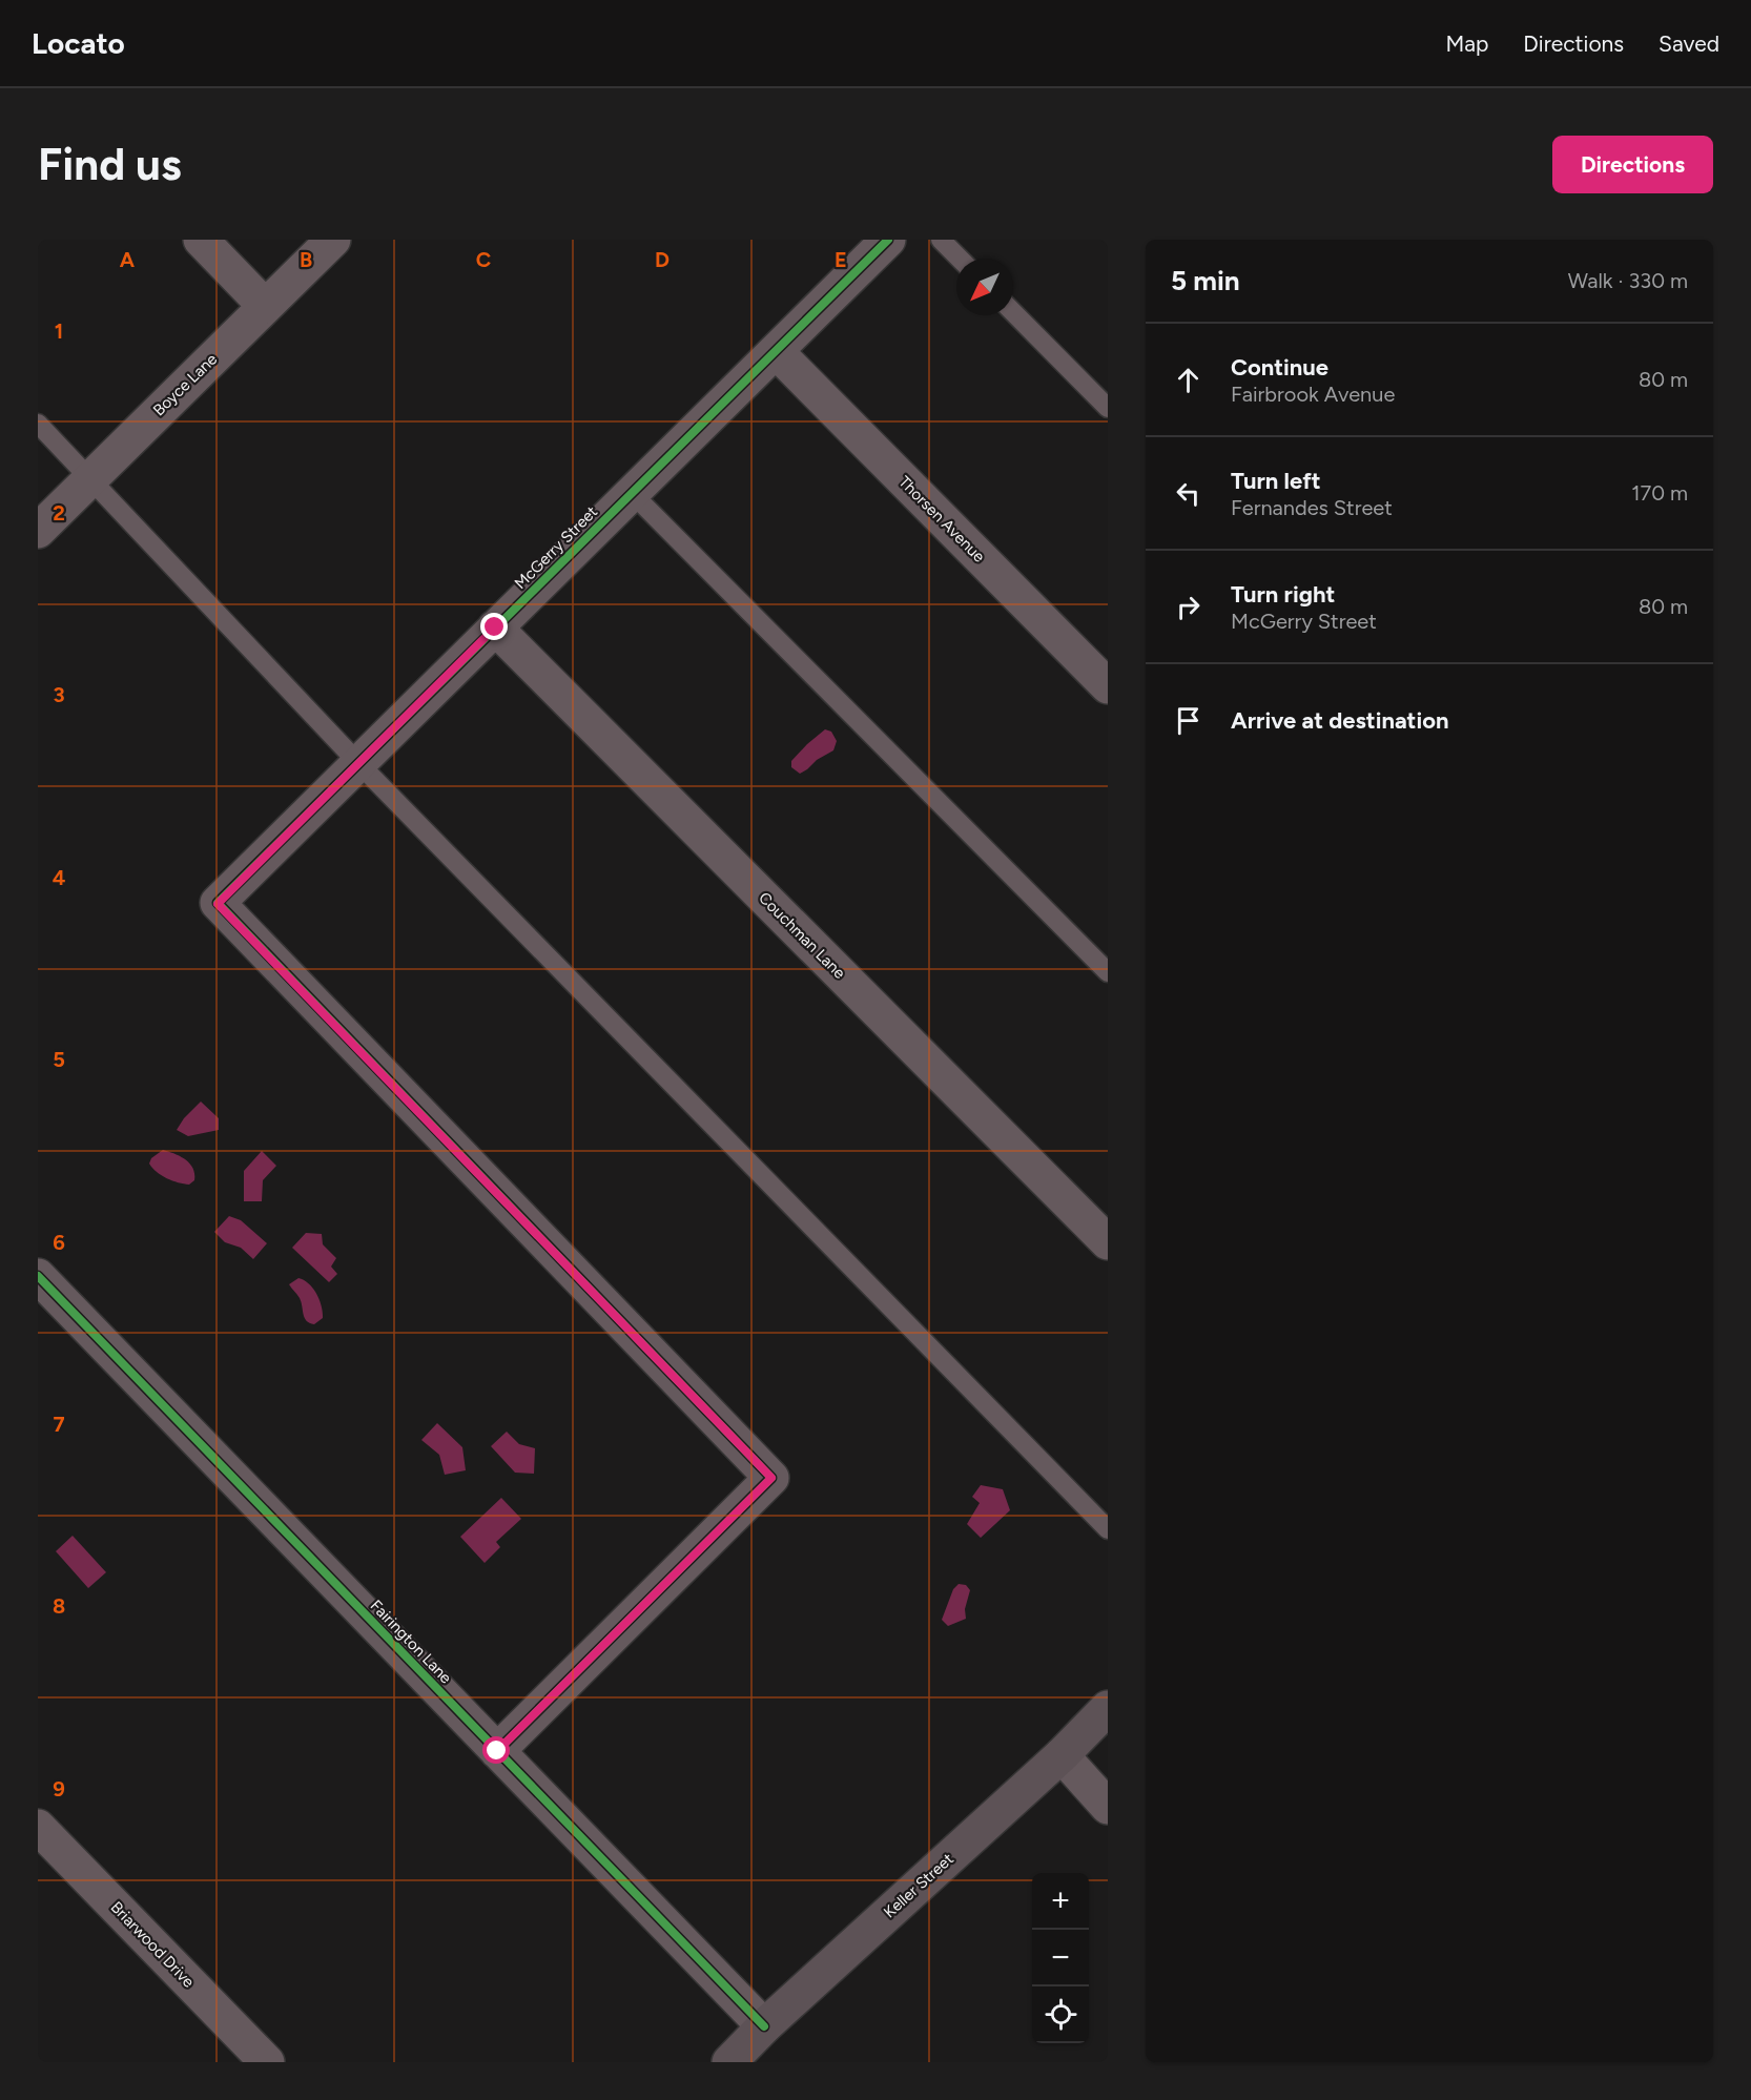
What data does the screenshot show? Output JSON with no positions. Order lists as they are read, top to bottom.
{
  "streets": {
    "street": [
      "Boyce Lane",
      "Thorsen Avenue",
      "McGerry Street",
      "Couchman Lane",
      "Fairington Lane",
      "Keller Street",
      "Briarwood Drive"
    ]
  },
  "crossings": [
    ["Thorsen Avenue", "McGerry Street"],
    ["McGerry Street", "Couchman Lane"],
    ["McGerry Street", "Fairington Lane"],
    ["Fairington Lane", "Keller Street"]
  ],
  "north": "bottom left",
  "page": {
    "header": "Locato",
    "nav": ["Map", "Directions", "Saved"],
    "buttons": "Directions",
    "title": "Find us",
    "heading": ["5 min", "Walk · 330 m"],
    "list": [
      ["Continue", "Fairbrook Avenue", "80 m"],
      ["Turn left", "Fernandes Street", "170 m"],
      ["Turn right", "McGerry Street", "80 m"],
      "Arrive at destination"
    ],
    "map_buttons": ["+", "−"]
  },
  "grid": {
    "columns": [
      "A",
      "B",
      "C",
      "D",
      "E"
    ],
    "rows": [
      "1",
      "2",
      "3",
      "4",
      "5",
      "6",
      "7",
      "8",
      "9"
    ]
  }
}
